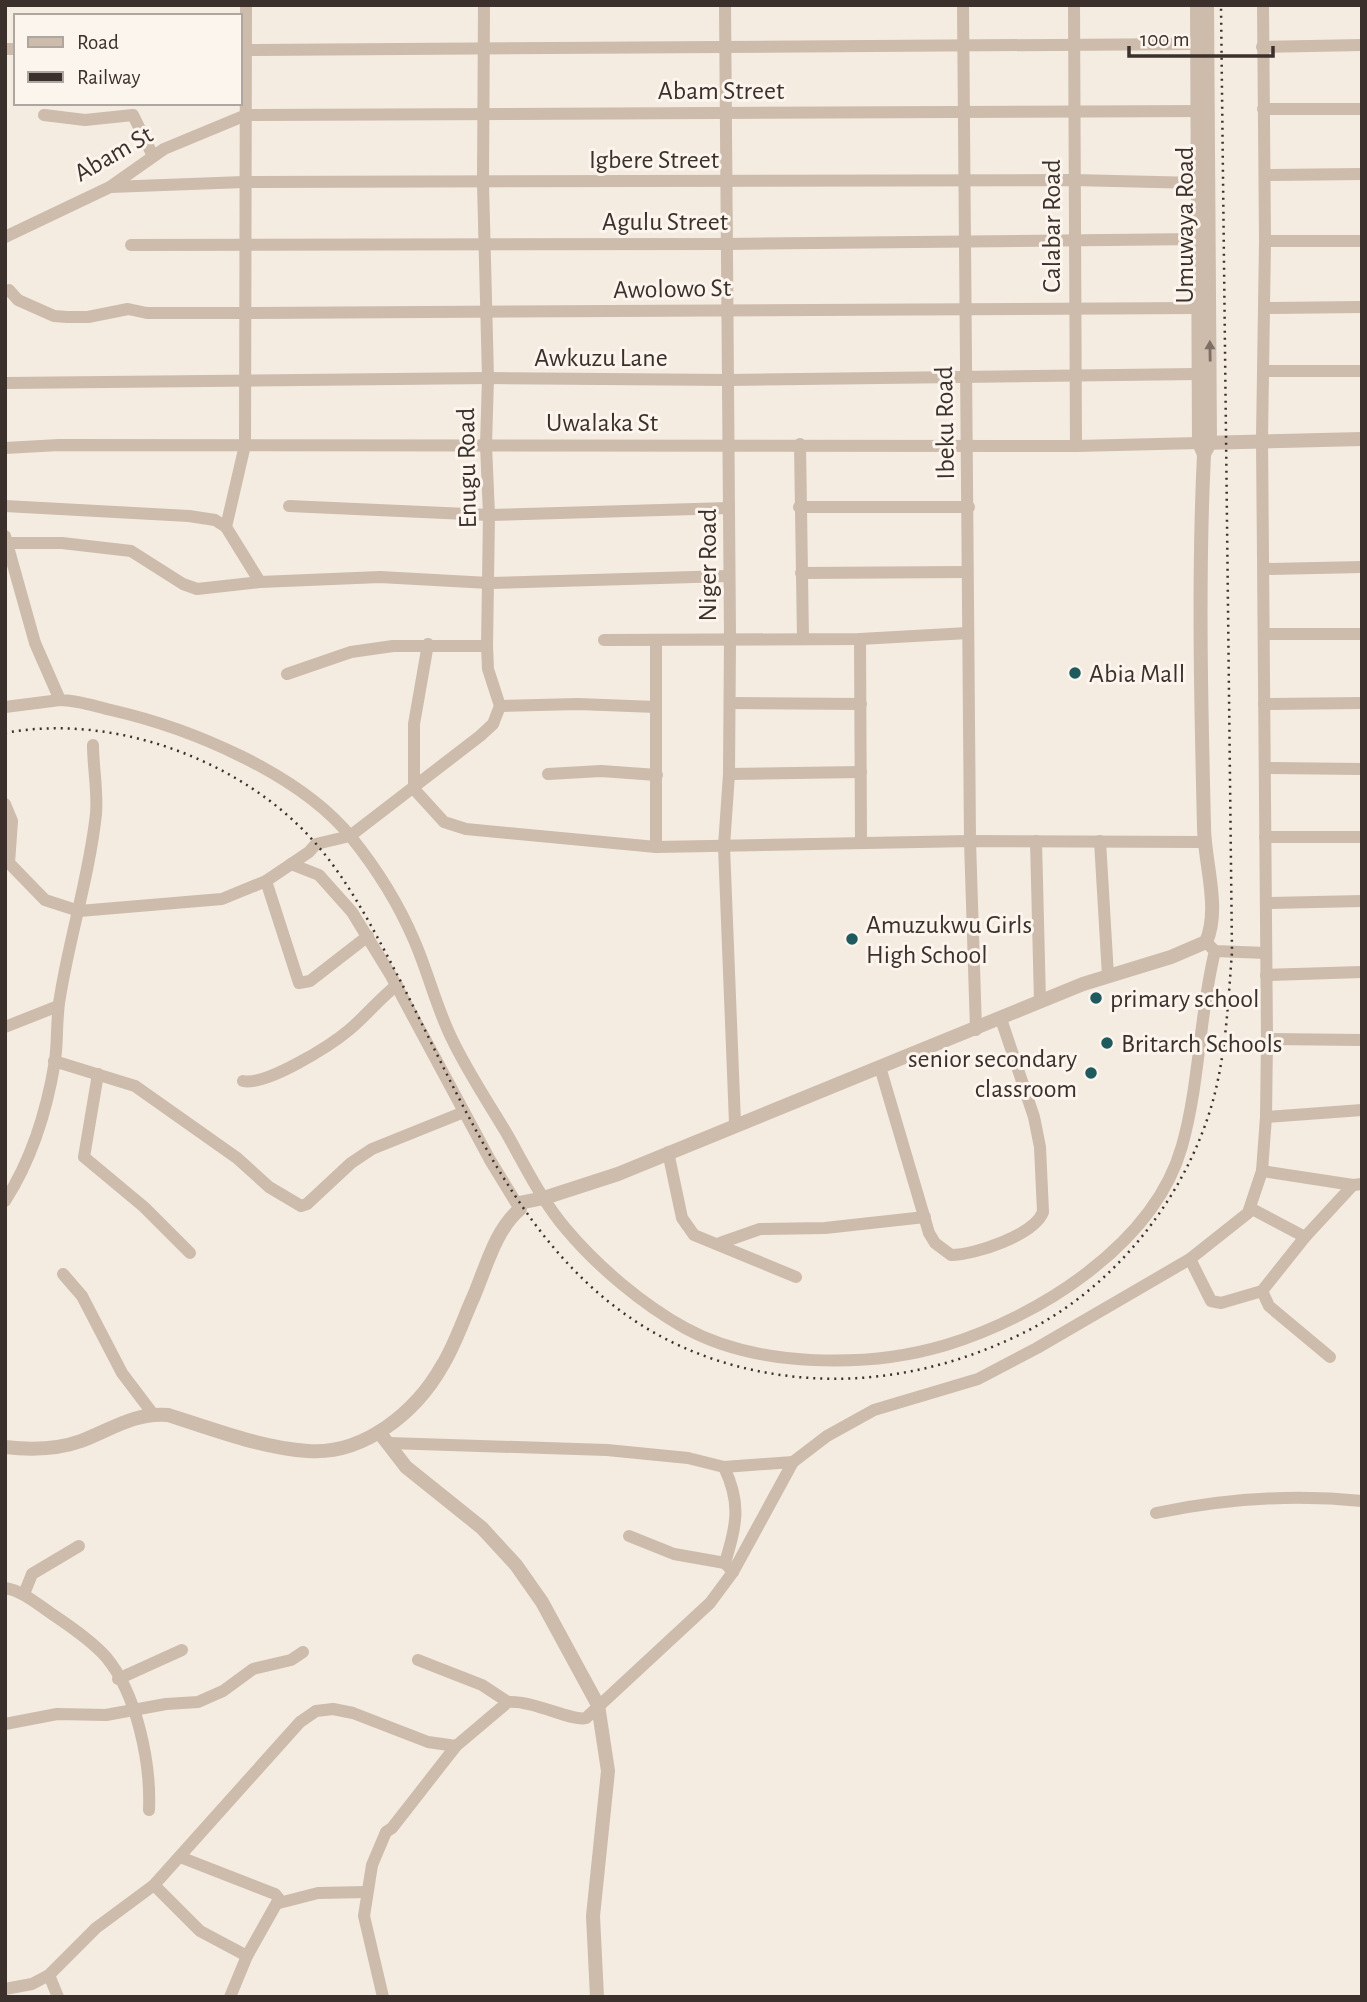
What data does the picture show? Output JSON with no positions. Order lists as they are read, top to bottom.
{
  "streets": {
    "street": [
      "Abam Street",
      "Abam St",
      "Igbere Street",
      "Agulu Street",
      "Umuwaya Road",
      "Calabar Road",
      "Awolowo St",
      "Awkuzu Lane",
      "Uwalaka St",
      "Ibeku Road",
      "Enugu Road",
      "Niger Road"
    ]
  },
  "crossings": [
    ["Abam Street", "Abam St"],
    ["Abam Street", "Umuwaya Road"],
    ["Abam Street", "Calabar Road"],
    ["Abam Street", "Ibeku Road"],
    ["Abam Street", "Enugu Road"],
    ["Abam Street", "Niger Road"],
    ["Abam St", "Igbere Street"],
    ["Igbere Street", "Umuwaya Road"],
    ["Igbere Street", "Calabar Road"],
    ["Igbere Street", "Ibeku Road"],
    ["Igbere Street", "Enugu Road"],
    ["Igbere Street", "Niger Road"],
    ["Agulu Street", "Umuwaya Road"],
    ["Agulu Street", "Calabar Road"],
    ["Agulu Street", "Ibeku Road"],
    ["Agulu Street", "Enugu Road"],
    ["Agulu Street", "Niger Road"],
    ["Umuwaya Road", "Awolowo St"],
    ["Umuwaya Road", "Awkuzu Lane"],
    ["Umuwaya Road", "Uwalaka St"],
    ["Calabar Road", "Awolowo St"],
    ["Calabar Road", "Awkuzu Lane"],
    ["Calabar Road", "Uwalaka St"],
    ["Awolowo St", "Ibeku Road"],
    ["Awolowo St", "Enugu Road"],
    ["Awolowo St", "Niger Road"],
    ["Awkuzu Lane", "Ibeku Road"],
    ["Awkuzu Lane", "Enugu Road"],
    ["Awkuzu Lane", "Niger Road"],
    ["Uwalaka St", "Ibeku Road"],
    ["Uwalaka St", "Enugu Road"],
    ["Uwalaka St", "Niger Road"]
  ],
  "places": [
    "Abia Mall",
    "Amuzukwu Girls High School",
    "primary school",
    "Britarch Schools",
    "senior secondary classroom"
  ],
  "legend": ["Road", "Railway"],
  "scale_bar": "100 m"
}
